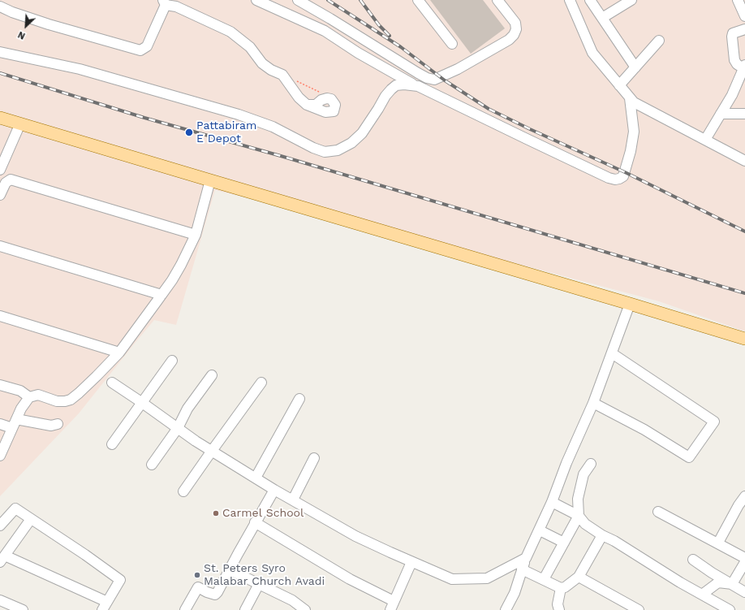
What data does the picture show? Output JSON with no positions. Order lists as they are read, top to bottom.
{
  "places": ["Pattabiram E Depot", "Carmel School", "St. Peters Syro Malabar Church Avadi"],
  "north": "bottom left"
}
